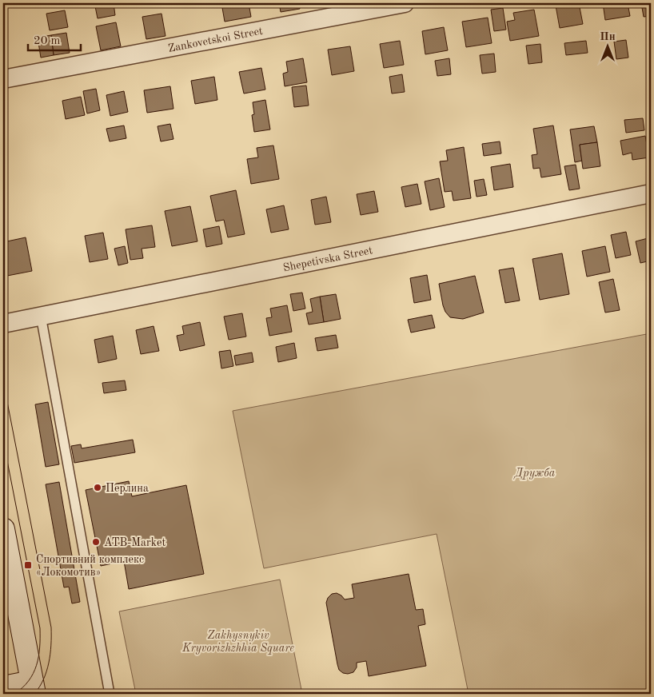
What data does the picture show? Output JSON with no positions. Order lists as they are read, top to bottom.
{
  "streets": {
    "street": ["Zankovetskoi Street", "Shepetivska Street"]
  },
  "parks": ["Дружба", "Zakhysnykiv Kryvorizhzhhia Square"],
  "places": {
    "other": ["Перлина", "ATB-Market"],
    "transit": ["Спортивний комплекс «Локомотив»"]
  },
  "scale_bar": "20 m",
  "north": "top"
}
